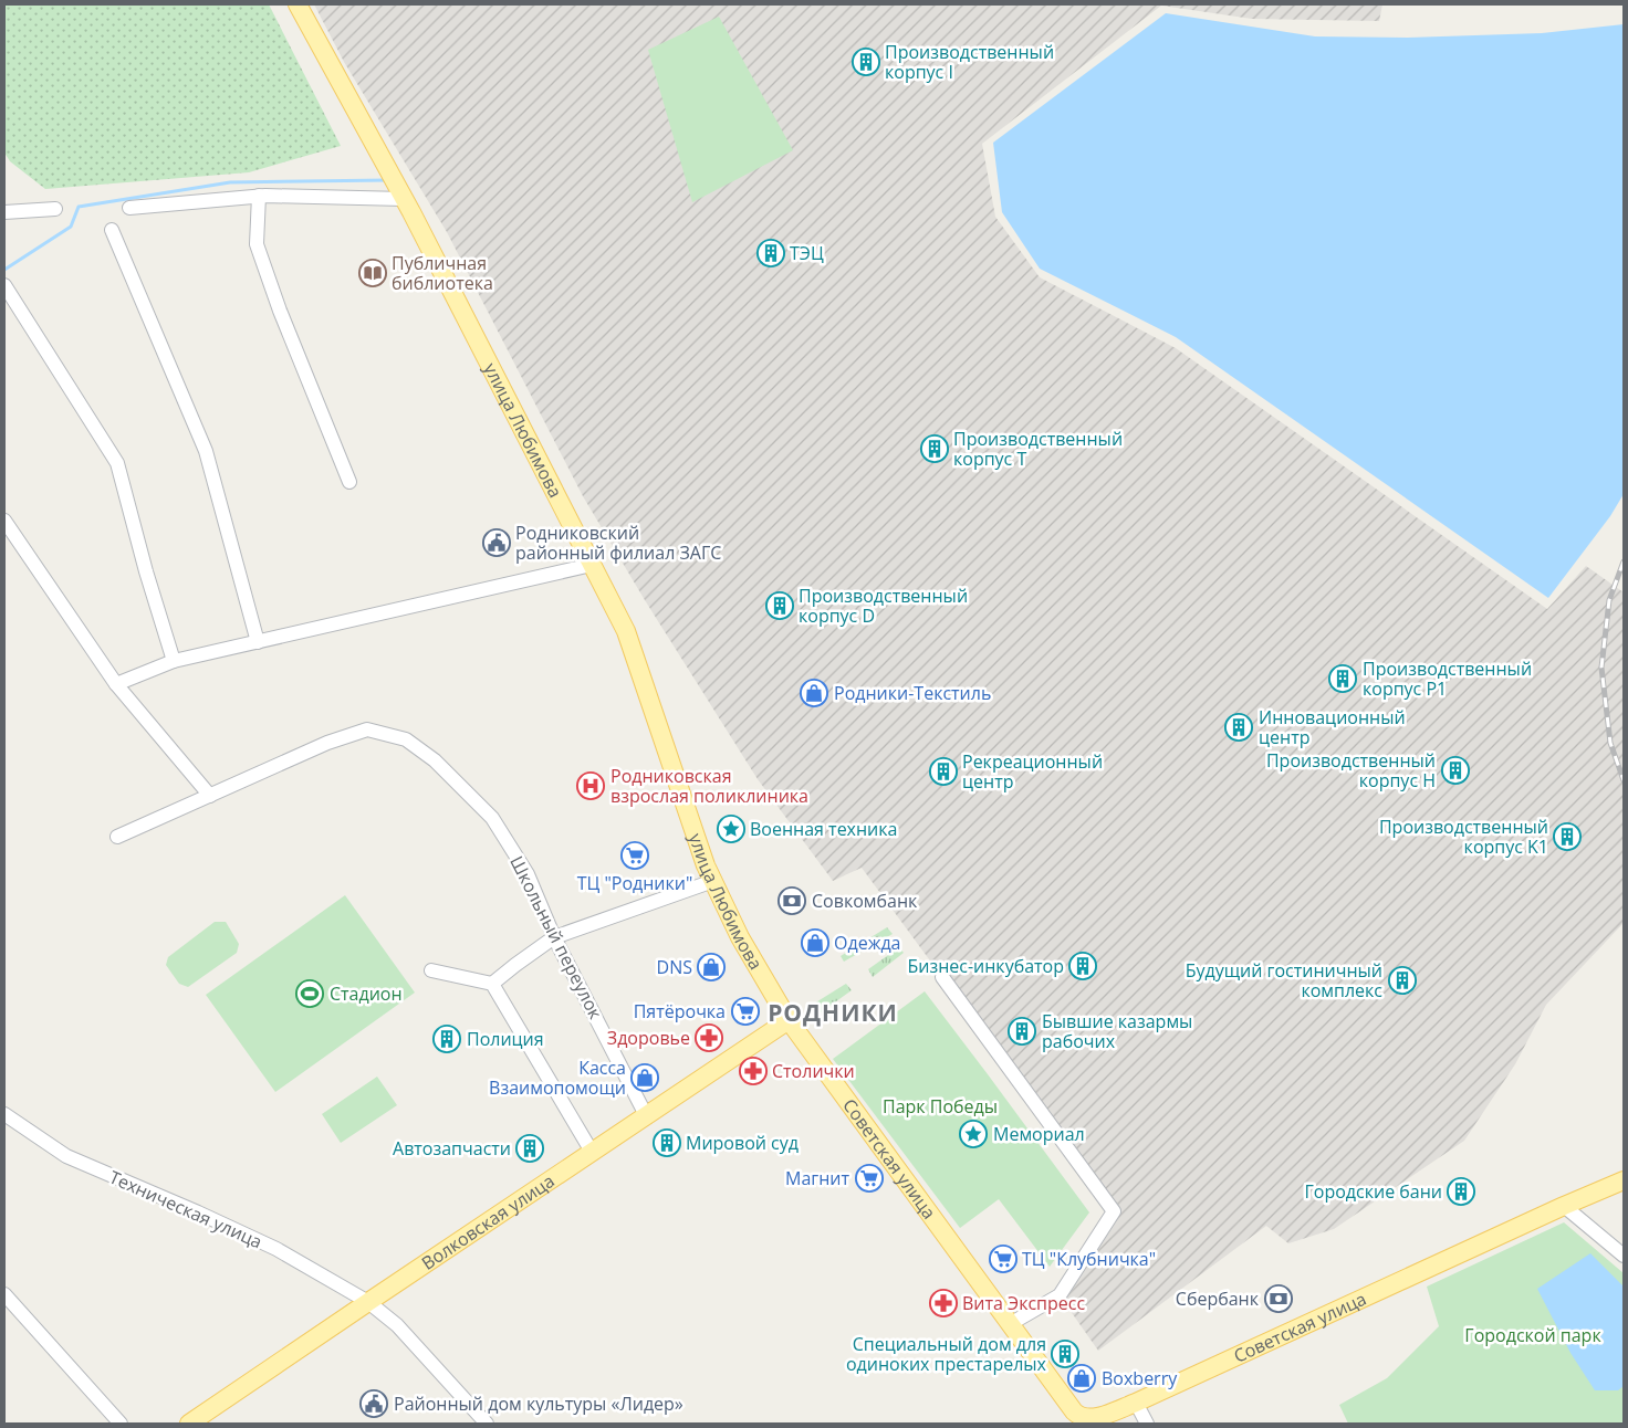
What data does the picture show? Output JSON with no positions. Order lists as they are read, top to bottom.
{
  "streets": {
    "main road": ["улица Любимова", "Советская улица", "Волковская улица"],
    "street": ["Школьный переулок", "Техническая улица"]
  },
  "crossings": [
    ["улица Любимова", "Советская улица"],
    ["улица Любимова", "Волковская улица"],
    ["Школьный переулок", "Волковская улица"],
    ["Советская улица", "Волковская улица"],
    ["Техническая улица", "Волковская улица"]
  ],
  "districts": ["РОДНИКИ"],
  "parks": ["Парк Победы", "Городской парк"],
  "places": {
    "building": [
      "Производственный корпус I",
      "ТЭЦ",
      "Производственный корпус T",
      "Производственный корпус D",
      "Производственный корпус P1",
      "Инновационный центр",
      "Производственный корпус H",
      "Рекреационный центр",
      "Производственный корпус K1",
      "Бизнес-инкубатор",
      "Будущий гостиничный комплекс",
      "Бывшие казармы рабочих",
      "Полиция",
      "Мировой суд",
      "Автозапчасти",
      "Городские бани",
      "Специальный дом для одиноких престарелых"
    ],
    "library": ["Публичная библиотека"],
    "public building": ["Родниковский районный филиал ЗАГС", "Районный дом культуры «Лидер»"],
    "shop": [
      "Родники-Текстиль",
      "Одежда",
      "DNS",
      "Касса Взаимопомощи",
      "Boxberry"
    ],
    "hospital": ["Родниковская взрослая поликлиника"],
    "place": ["Военная техника", "Мемориал"],
    "supermarket": [
      "ТЦ \"Родники\"",
      "Пятёрочка",
      "Магнит",
      "ТЦ \"Клубничка\""
    ],
    "bank": ["Совкомбанк", "Сбербанк"],
    "sports": ["Стадион"],
    "pharmacy": ["Здоровье", "Столички", "Вита Экспресс"]
  }
}
